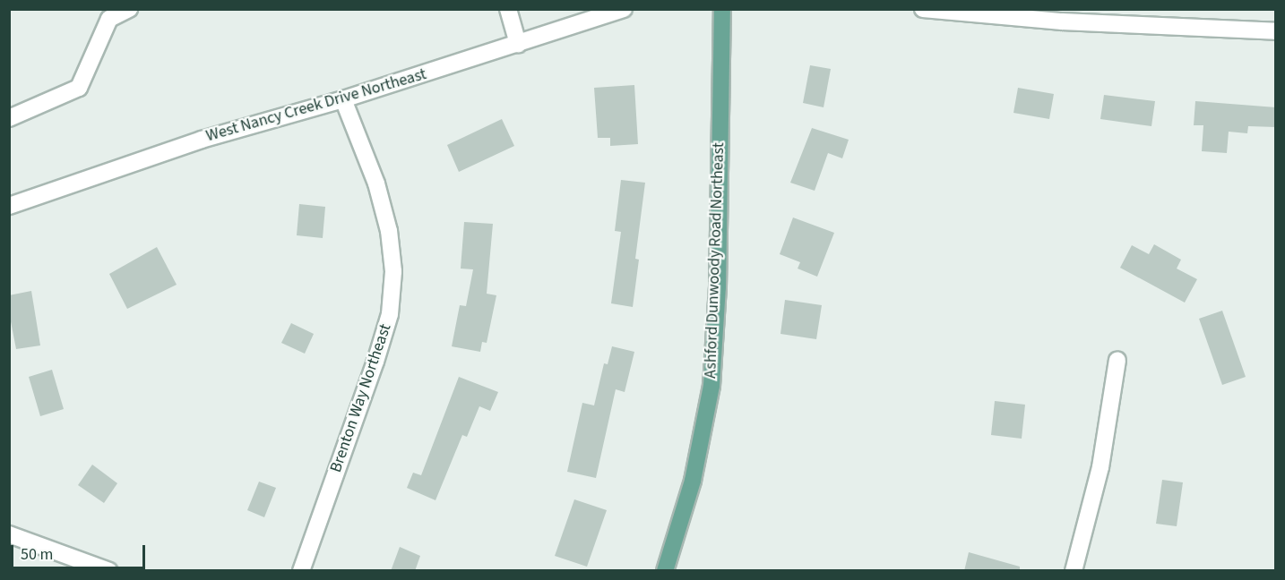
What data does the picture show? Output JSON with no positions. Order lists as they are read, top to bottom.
{
  "streets": {
    "main road": ["Ashford Dunwoody Road Northeast"],
    "street": ["West Nancy Creek Drive Northeast", "Brenton Way Northeast"]
  },
  "crossings": [
    ["West Nancy Creek Drive Northeast", "Brenton Way Northeast"]
  ],
  "scale_bar": "50 m"
}
